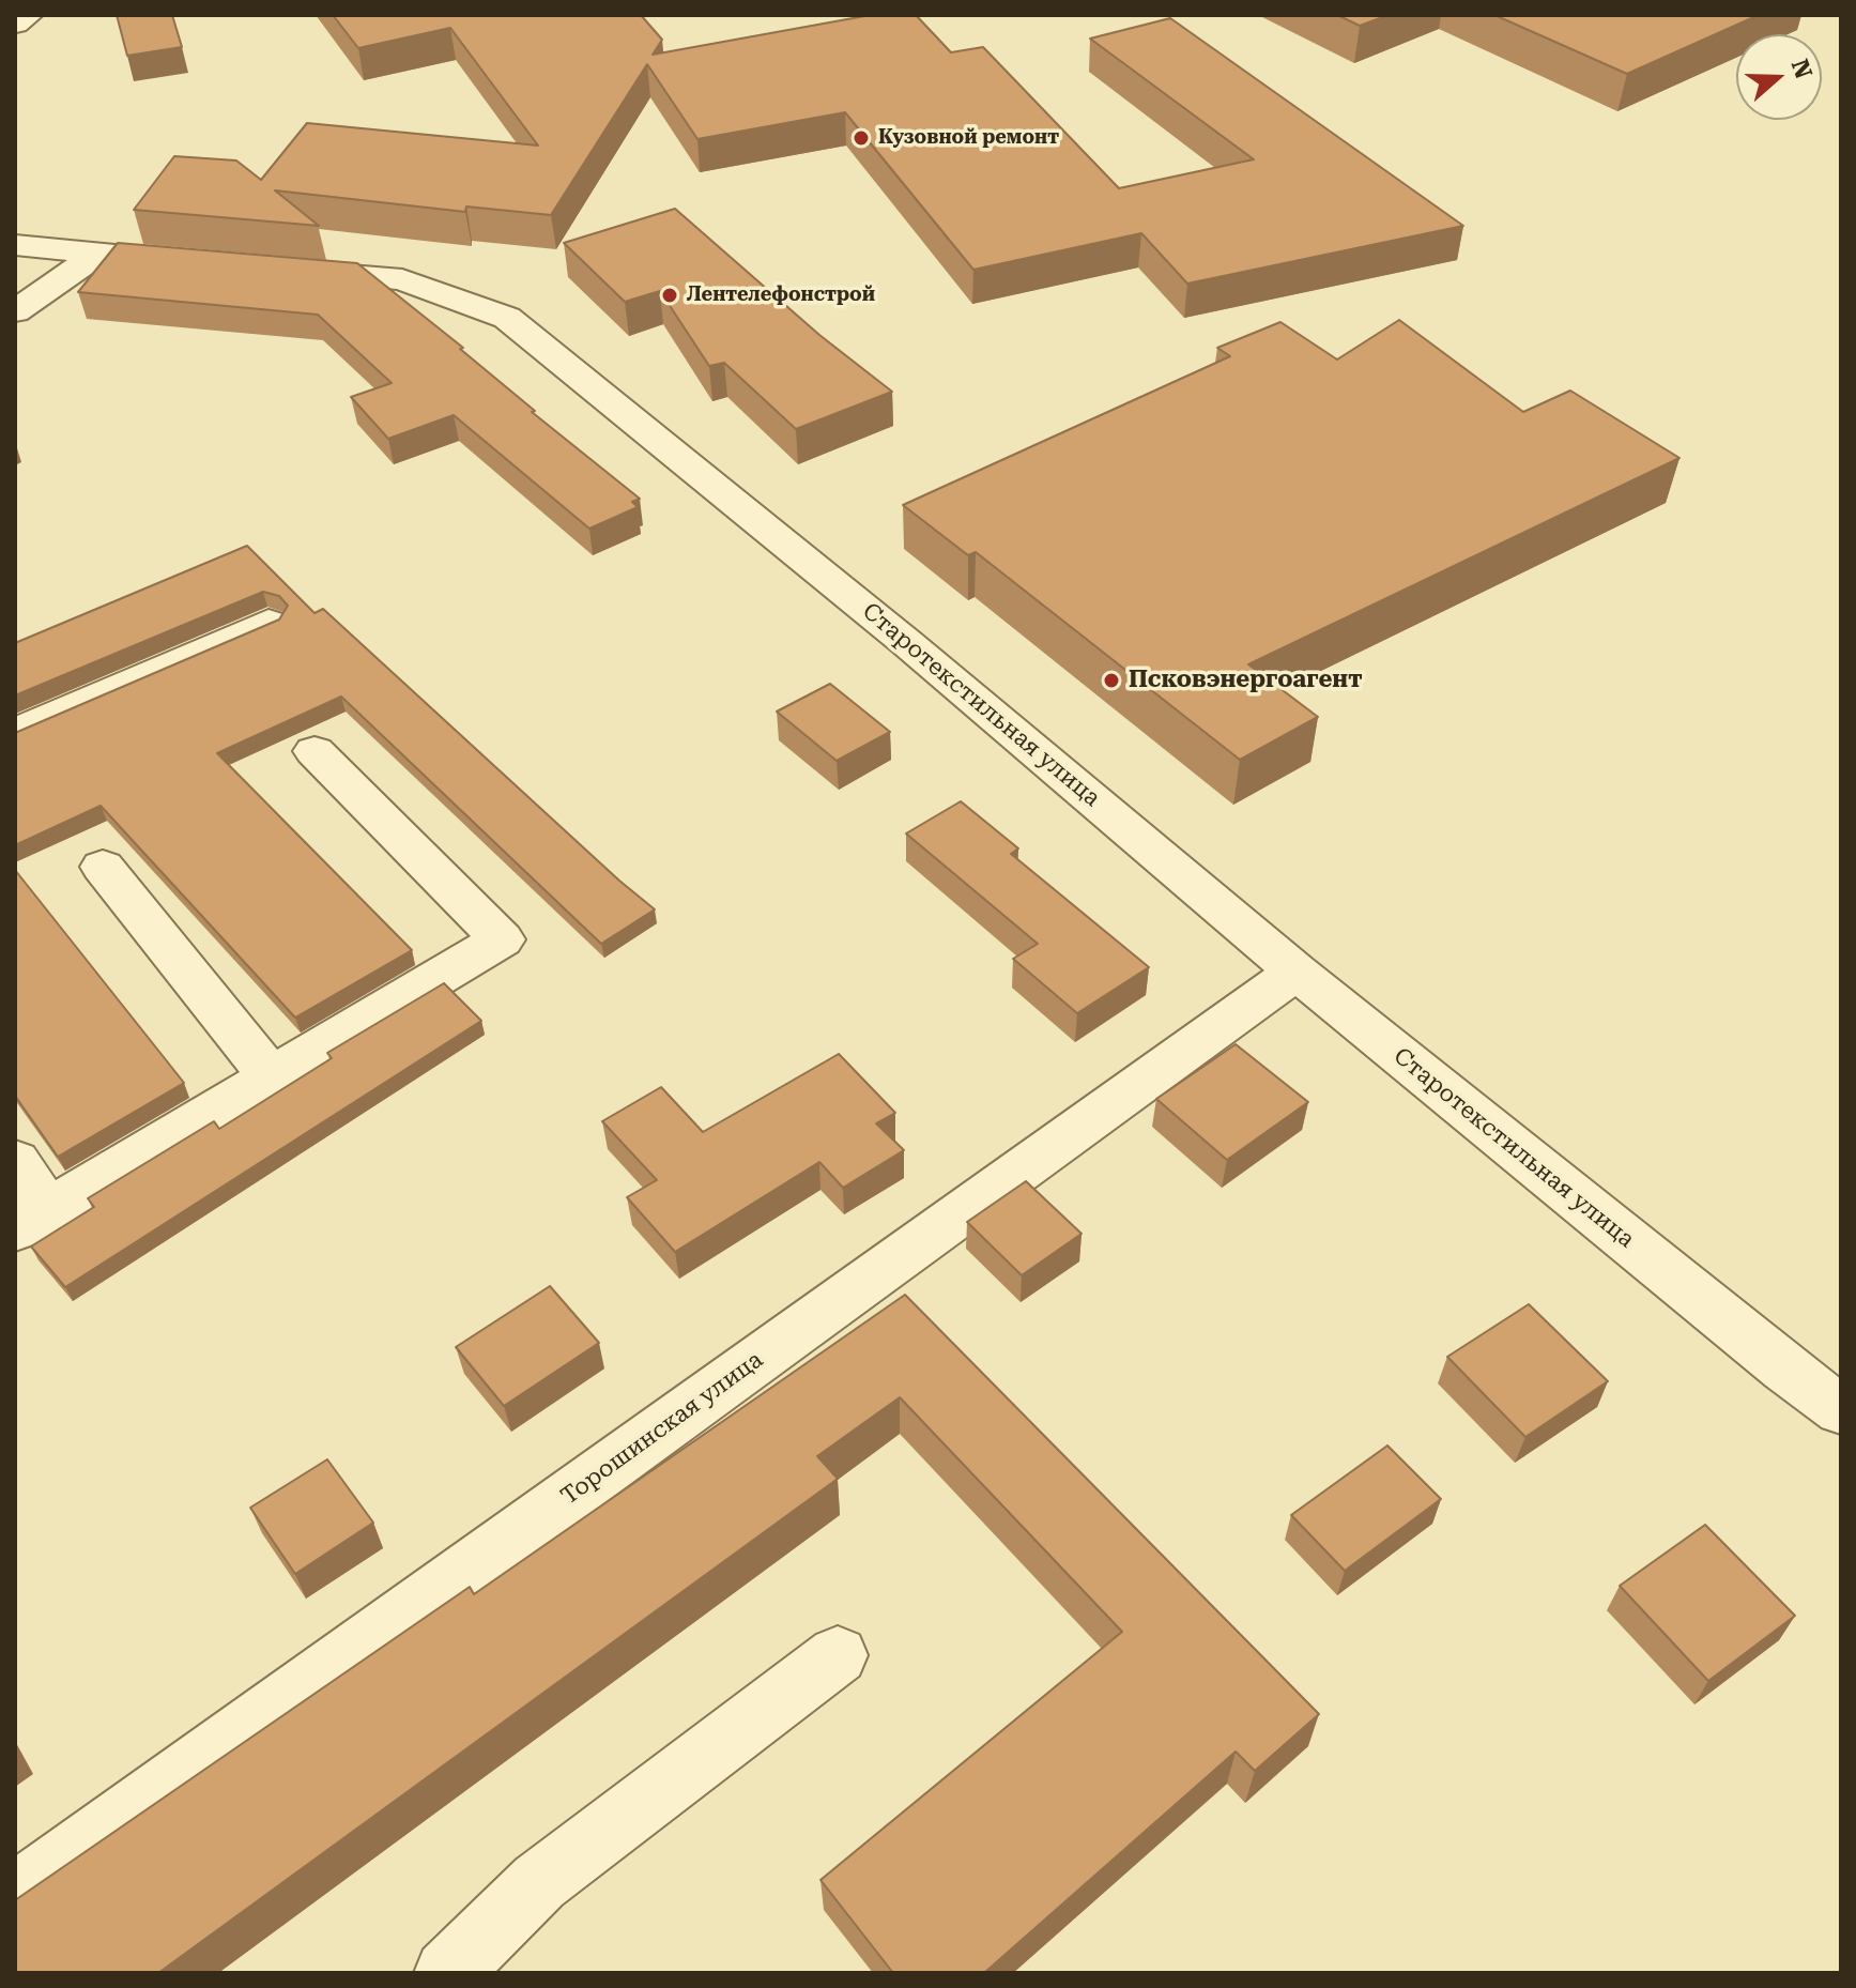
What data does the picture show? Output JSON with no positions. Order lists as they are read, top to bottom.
{
  "streets": {
    "street": ["Старотекстильная улица", "Торошинская улица"]
  },
  "crossings": [
    ["Старотекстильная улица", "Торошинская улица"]
  ],
  "places": ["Кузовной ремонт", "Лентелефонстрой", "Псковэнергоагент"],
  "north": "right"
}
